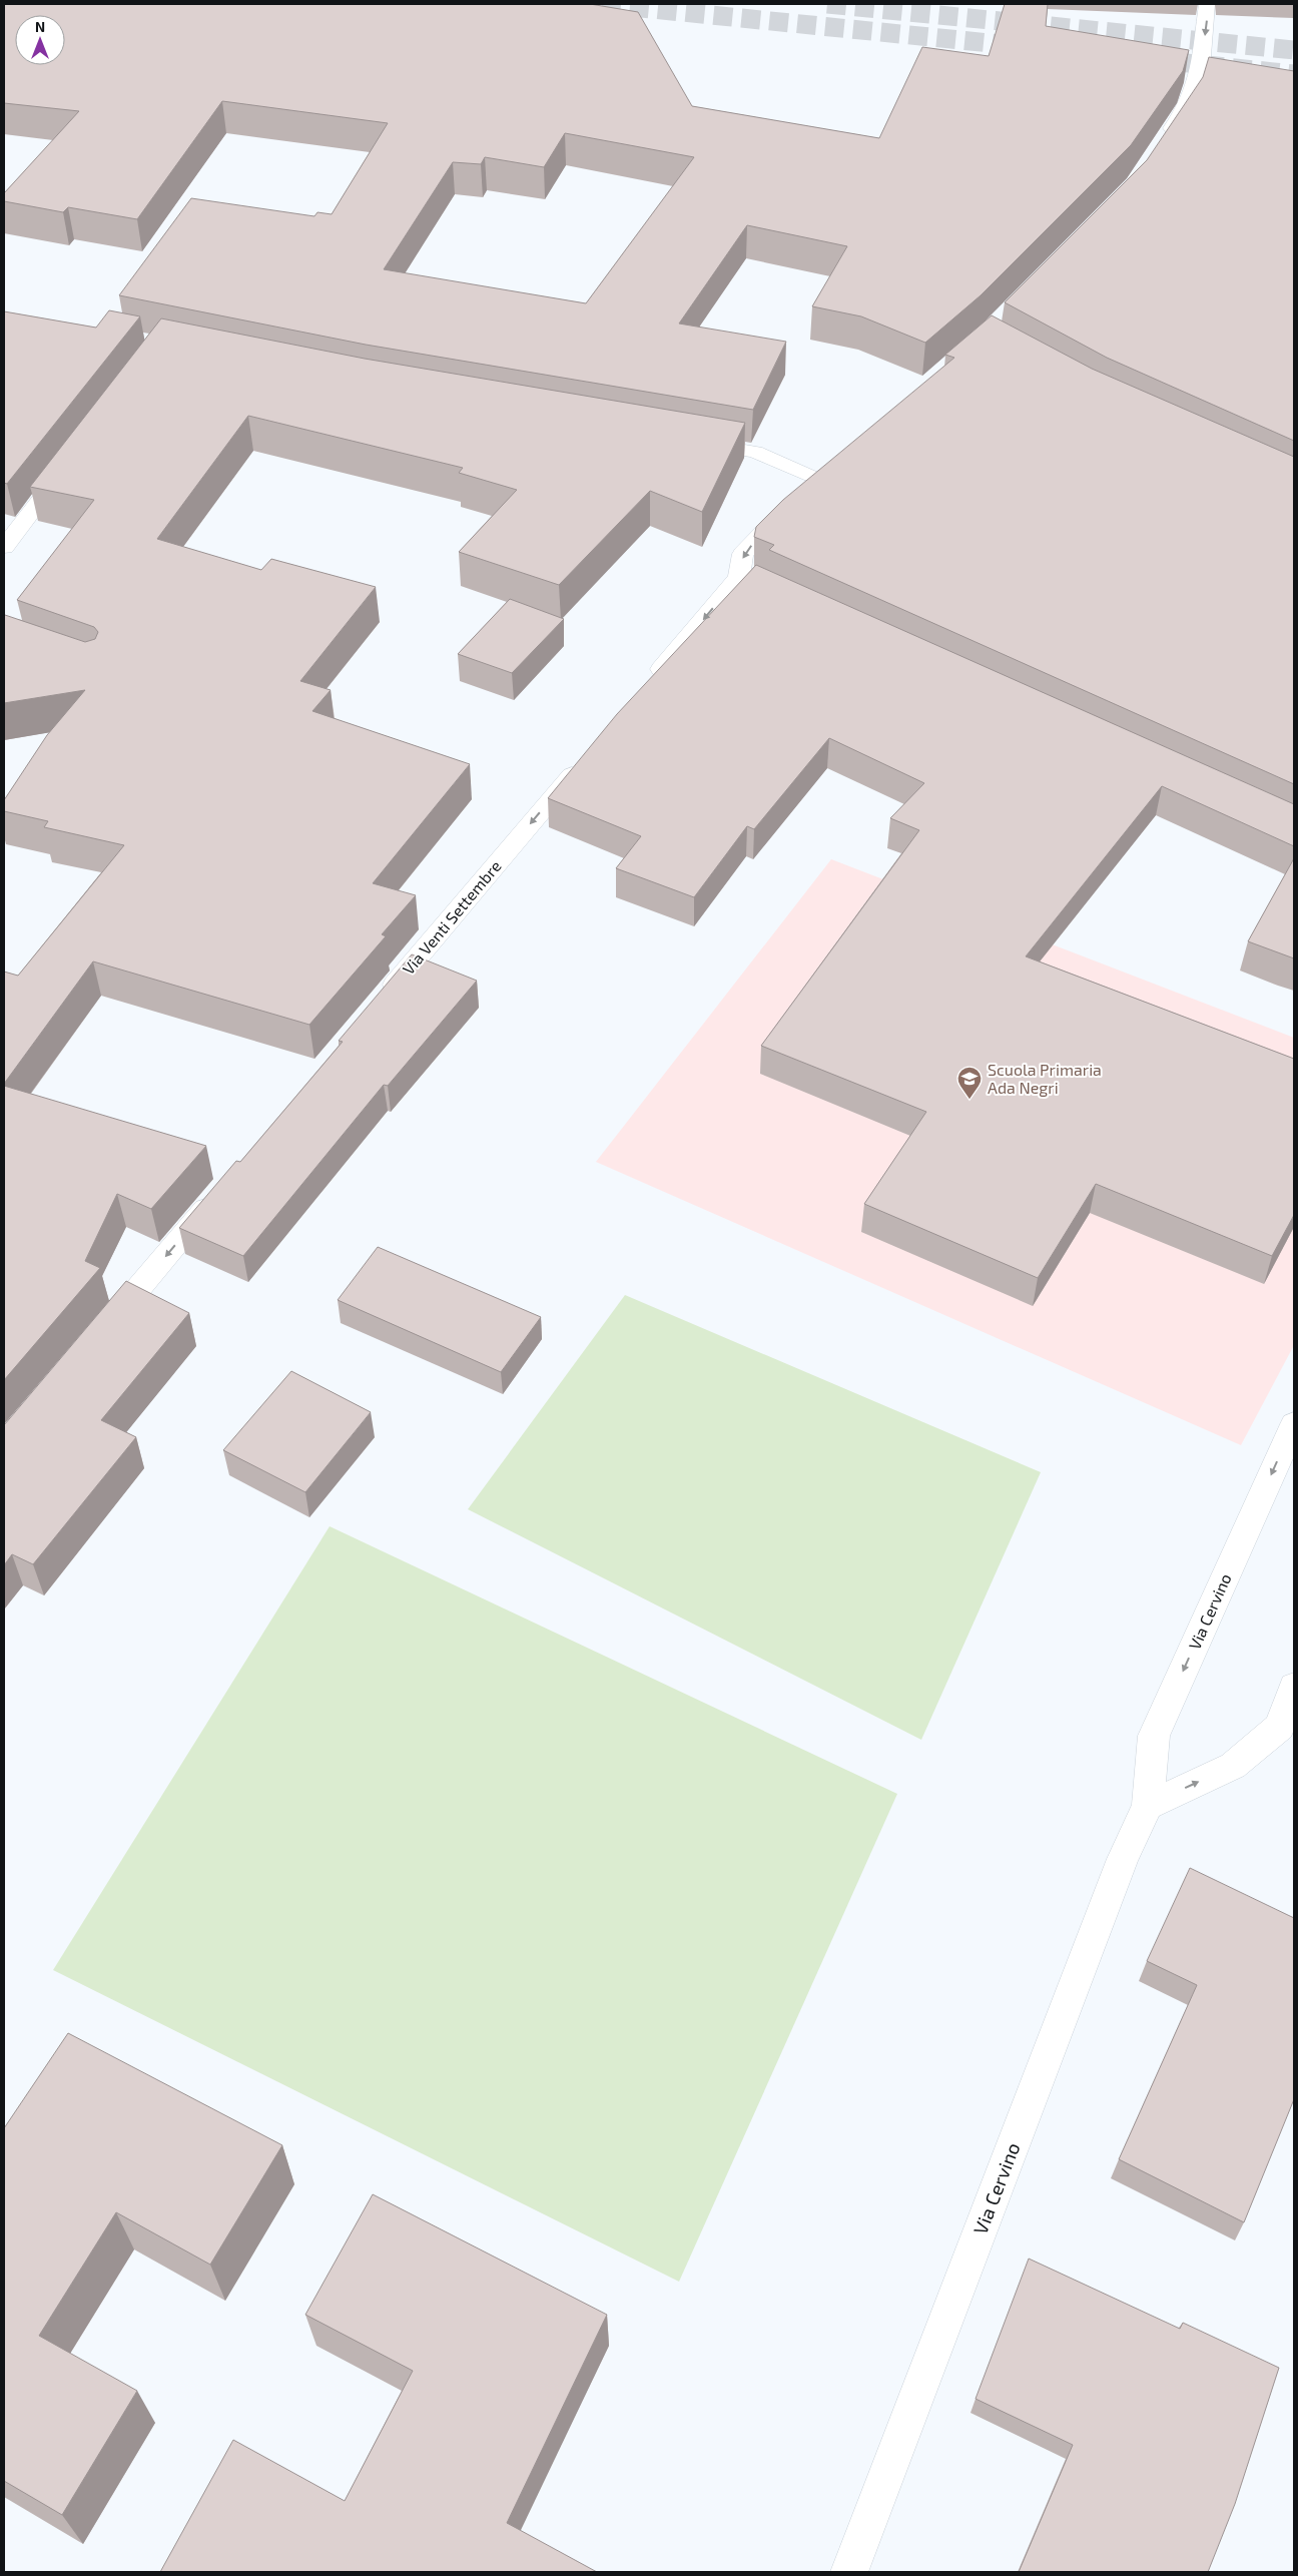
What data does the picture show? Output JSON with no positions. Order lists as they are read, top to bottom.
{
  "streets": {
    "street": ["Via Venti Settembre", "Via Cervino"]
  },
  "one_way": ["Via Venti Settembre"],
  "places": {
    "school or university": ["Scuola Primaria Ada Negri"]
  },
  "north": "top"
}
